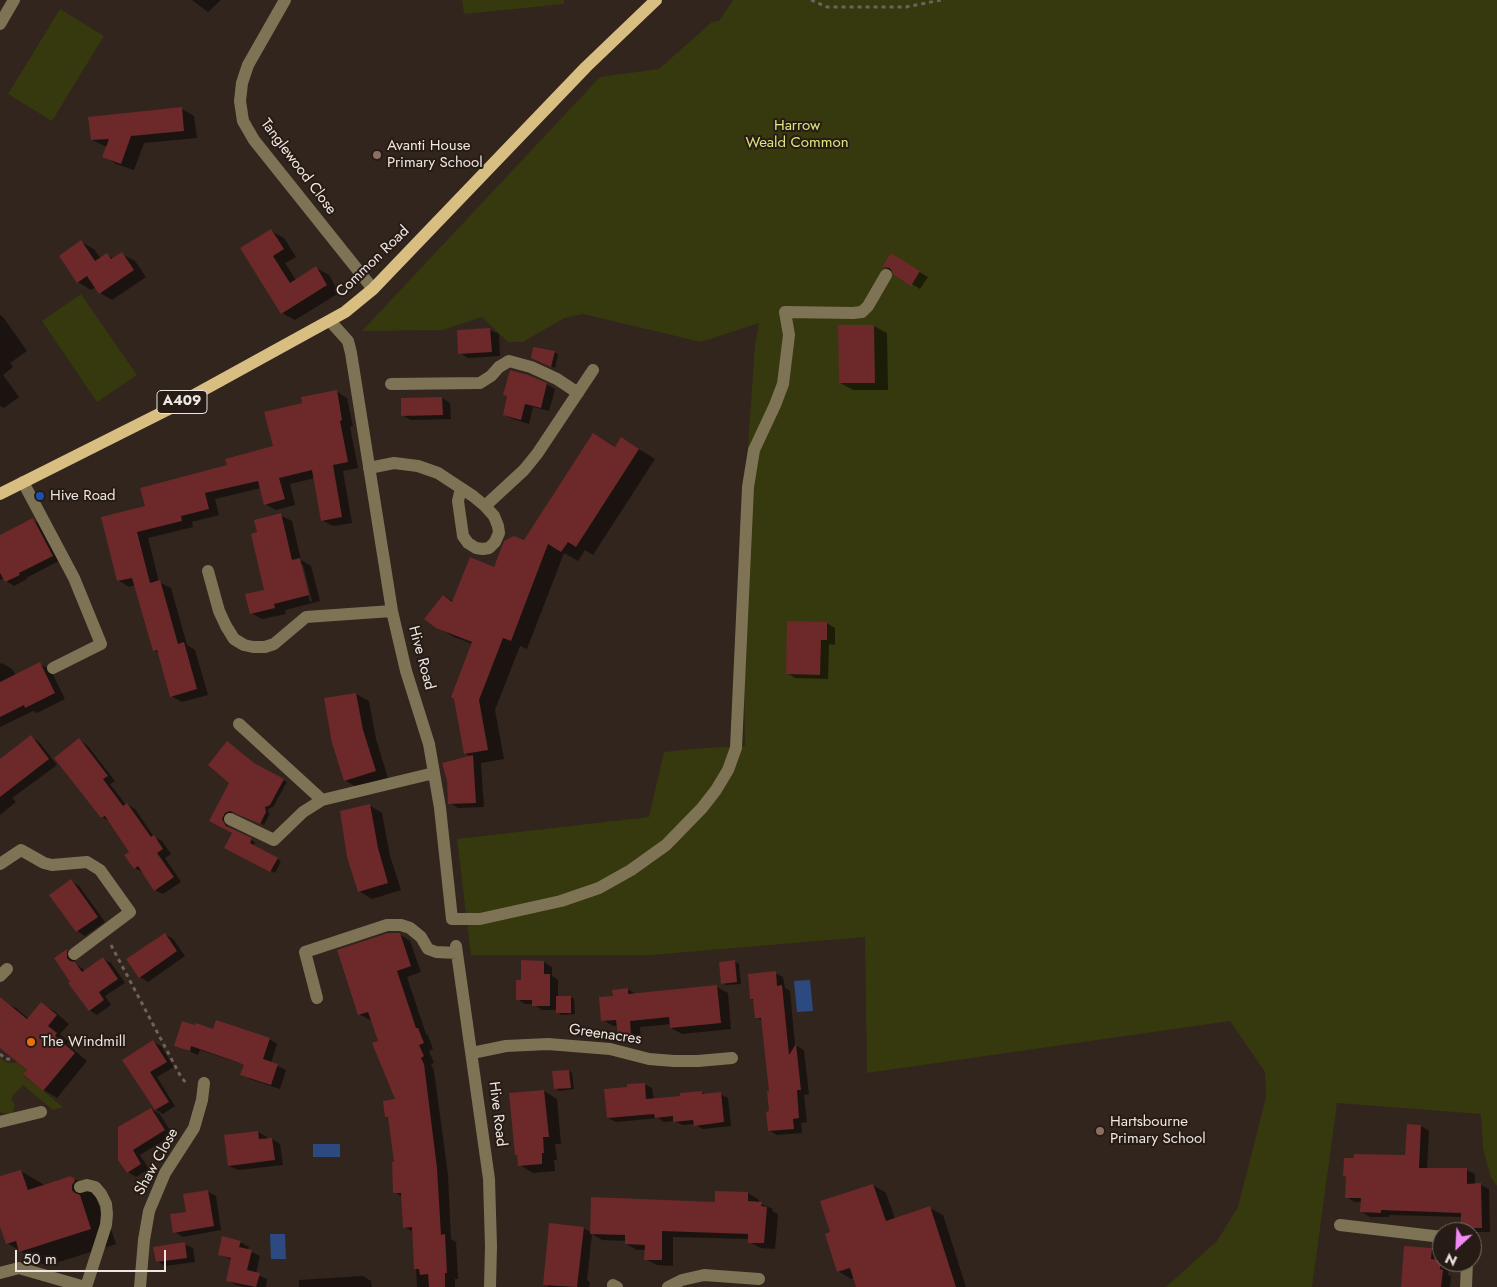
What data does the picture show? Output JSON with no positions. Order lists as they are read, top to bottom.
{
  "streets": {
    "main road": ["Common Road", "A409"],
    "street": [
      "Tanglewood Close",
      "Hive Road",
      "Greenacres",
      "Shaw Close"
    ]
  },
  "crossings": [
    ["Tanglewood Close", "Common Road"],
    ["Common Road", "Hive Road"],
    ["Hive Road", "Greenacres"]
  ],
  "parks": ["Harrow Weald Common"],
  "places": [
    "Avanti House Primary School",
    "Hive Road",
    "The Windmill",
    "Hartsbourne Primary School"
  ],
  "scale_bar": "50 m",
  "north": "bottom left"
}
